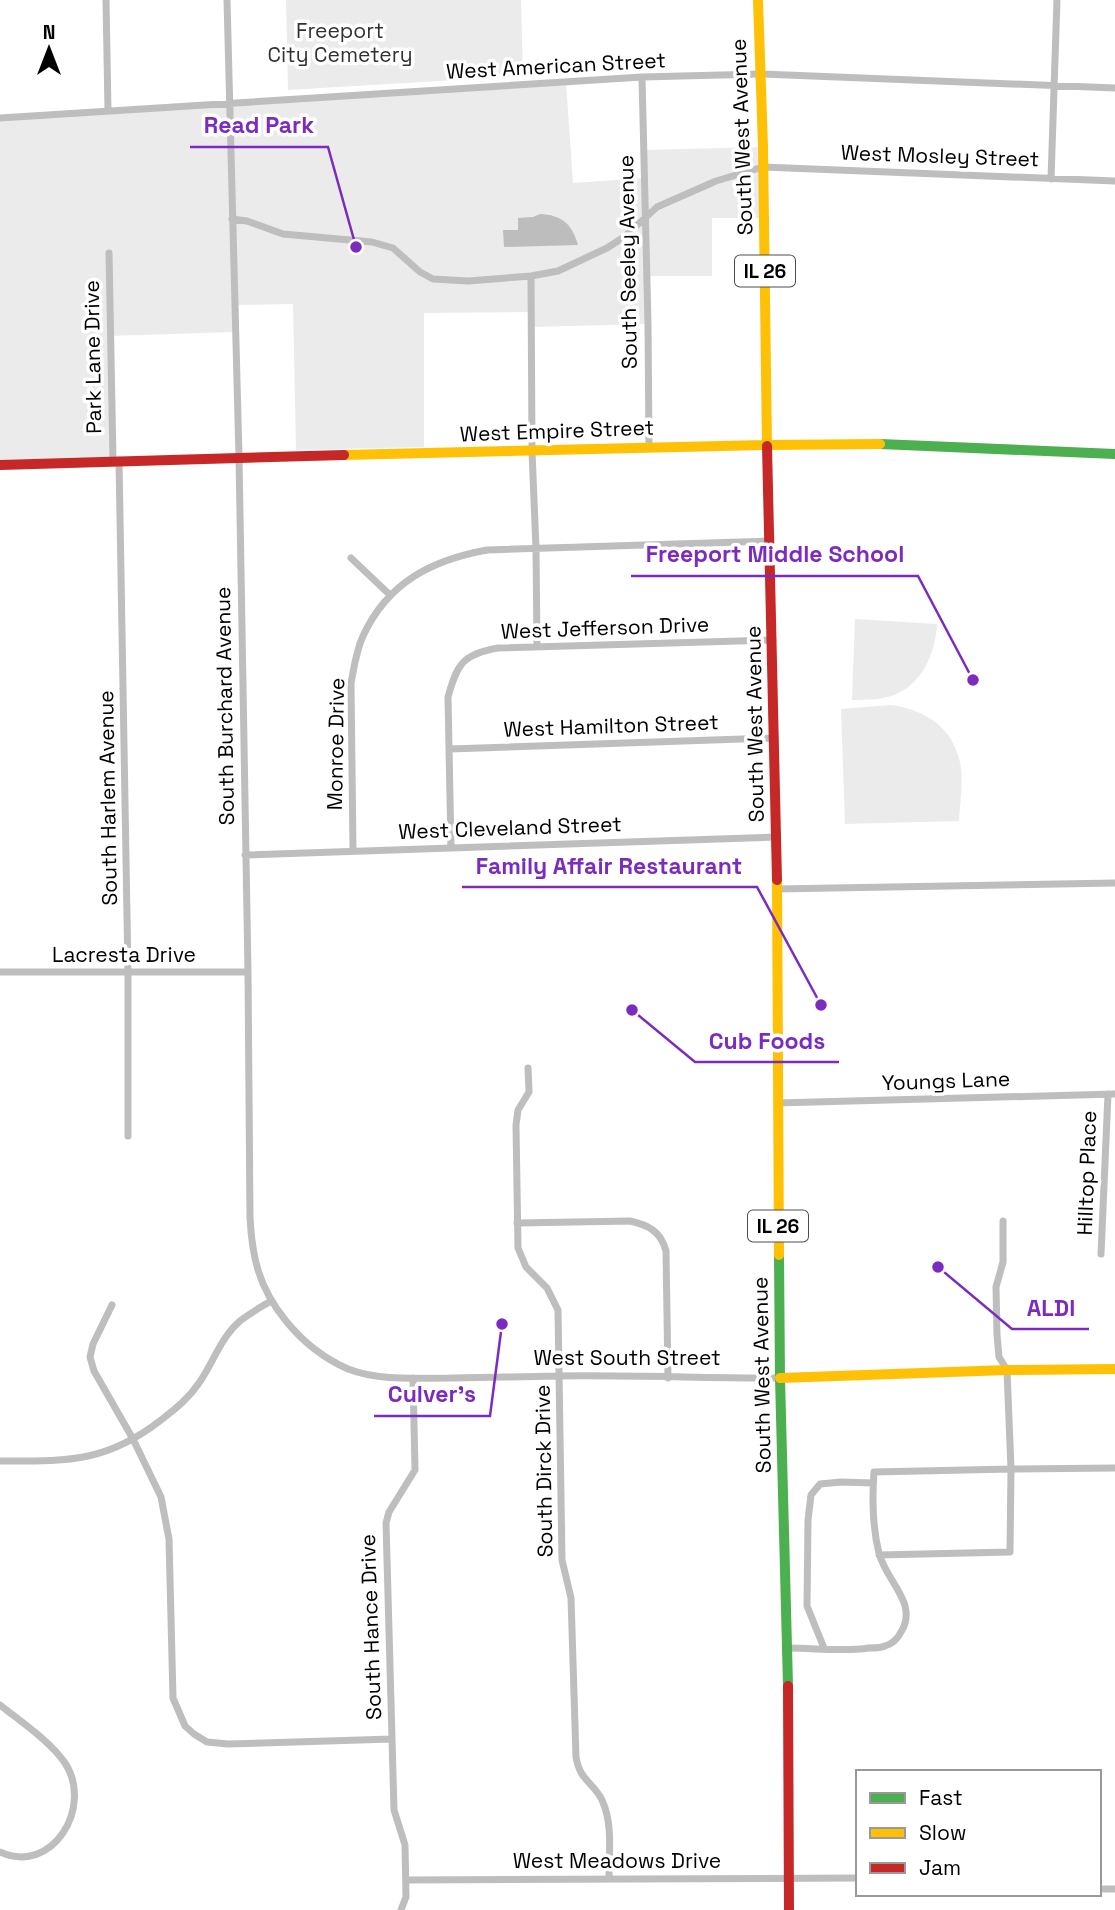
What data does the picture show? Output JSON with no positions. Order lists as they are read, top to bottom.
{
  "streets": {
    "main road": [
      "South West Avenue",
      "IL 26",
      "West Empire Street",
      "West South Street"
    ],
    "street": [
      "West American Street",
      "West Mosley Street",
      "South Seeley Avenue",
      "Park Lane Drive",
      "West Jefferson Drive",
      "South Burchard Avenue",
      "West Hamilton Street",
      "Monroe Drive",
      "South Harlem Avenue",
      "West Cleveland Street",
      "Lacresta Drive",
      "Youngs Lane",
      "Hilltop Place",
      "South Dirck Drive",
      "South Hance Drive",
      "West Meadows Drive"
    ]
  },
  "crossings": [
    ["West American Street", "South West Avenue"],
    ["West American Street", "South Seeley Avenue"],
    ["West American Street", "South Burchard Avenue"],
    ["South West Avenue", "West Mosley Street"],
    ["South West Avenue", "West Empire Street"],
    ["South West Avenue", "West Jefferson Drive"],
    ["South West Avenue", "West Hamilton Street"],
    ["South West Avenue", "Monroe Drive"],
    ["South West Avenue", "West Cleveland Street"],
    ["South West Avenue", "Youngs Lane"],
    ["South West Avenue", "West South Street"],
    ["South West Avenue", "West Meadows Drive"],
    ["South Seeley Avenue", "West Empire Street"],
    ["Park Lane Drive", "West Empire Street"],
    ["Park Lane Drive", "South Harlem Avenue"],
    ["West Empire Street", "South Burchard Avenue"],
    ["West Empire Street", "South Harlem Avenue"],
    ["West Jefferson Drive", "West Hamilton Street"],
    ["West Jefferson Drive", "West Cleveland Street"],
    ["South Burchard Avenue", "West Cleveland Street"],
    ["South Burchard Avenue", "Lacresta Drive"],
    ["South Burchard Avenue", "West South Street"],
    ["Monroe Drive", "West Cleveland Street"],
    ["South Harlem Avenue", "Lacresta Drive"],
    ["Youngs Lane", "Hilltop Place"],
    ["West South Street", "South Dirck Drive"],
    ["West South Street", "South Hance Drive"],
    ["South Dirck Drive", "West Meadows Drive"],
    ["South Hance Drive", "West Meadows Drive"]
  ],
  "parks": ["Freeport City Cemetery"],
  "places": [
    "Read Park",
    "Freeport Middle School",
    "Family Affair Restaurant",
    "Cub Foods",
    "ALDI",
    "Culver's"
  ],
  "legend": ["Fast", "Slow", "Jam"],
  "north": "top"
}
